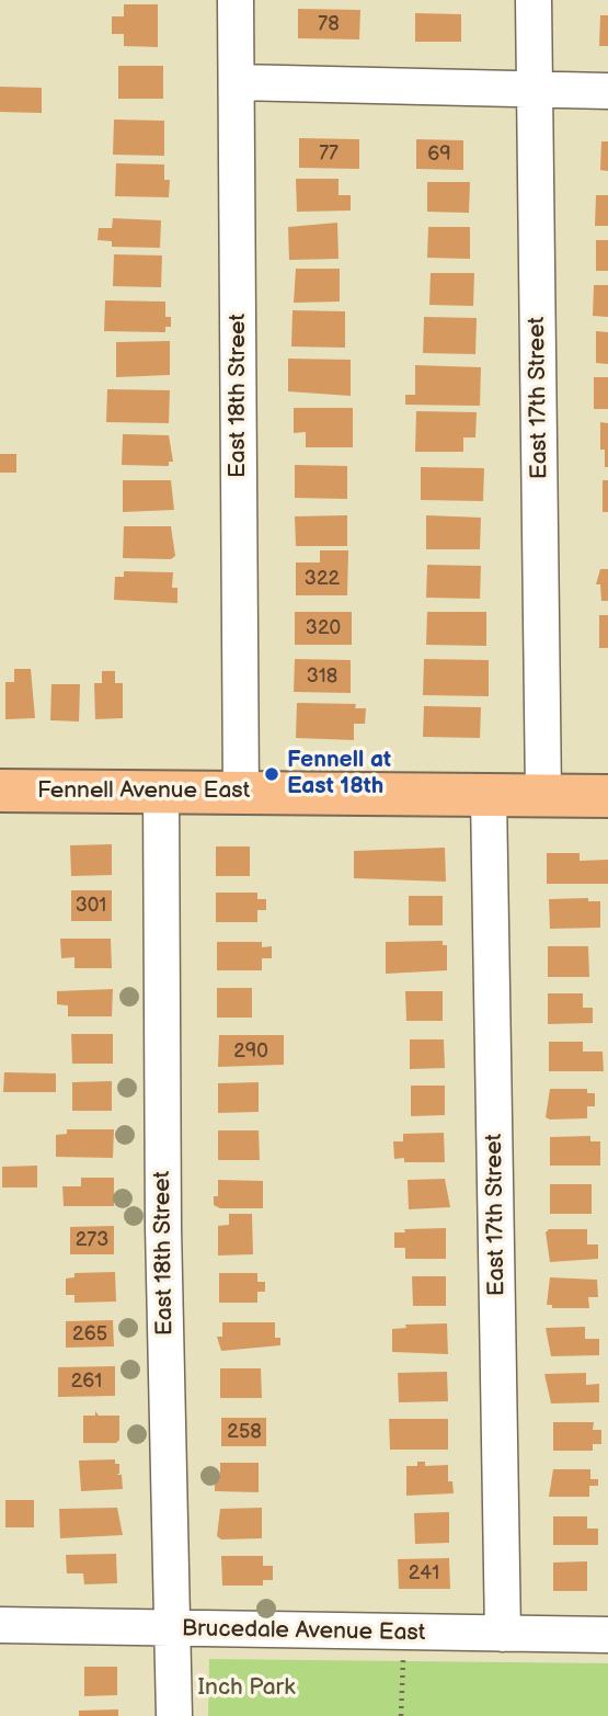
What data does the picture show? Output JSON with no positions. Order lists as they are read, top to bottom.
{
  "streets": {
    "main road": ["Fennell Avenue East"],
    "street": ["East 18th Street", "East 17th Street", "Brucedale Avenue East"]
  },
  "crossings": [
    ["East 18th Street", "Fennell Avenue East"],
    ["East 18th Street", "Brucedale Avenue East"],
    ["East 17th Street", "Fennell Avenue East"],
    ["East 17th Street", "Brucedale Avenue East"]
  ],
  "parks": ["Inch Park"],
  "places": ["Fennell at East 18th"],
  "house_numbers": [
    "78",
    "77",
    "69",
    "322",
    "320",
    "318",
    "301",
    "290",
    "273",
    "265",
    "261",
    "258",
    "241"
  ]
}
